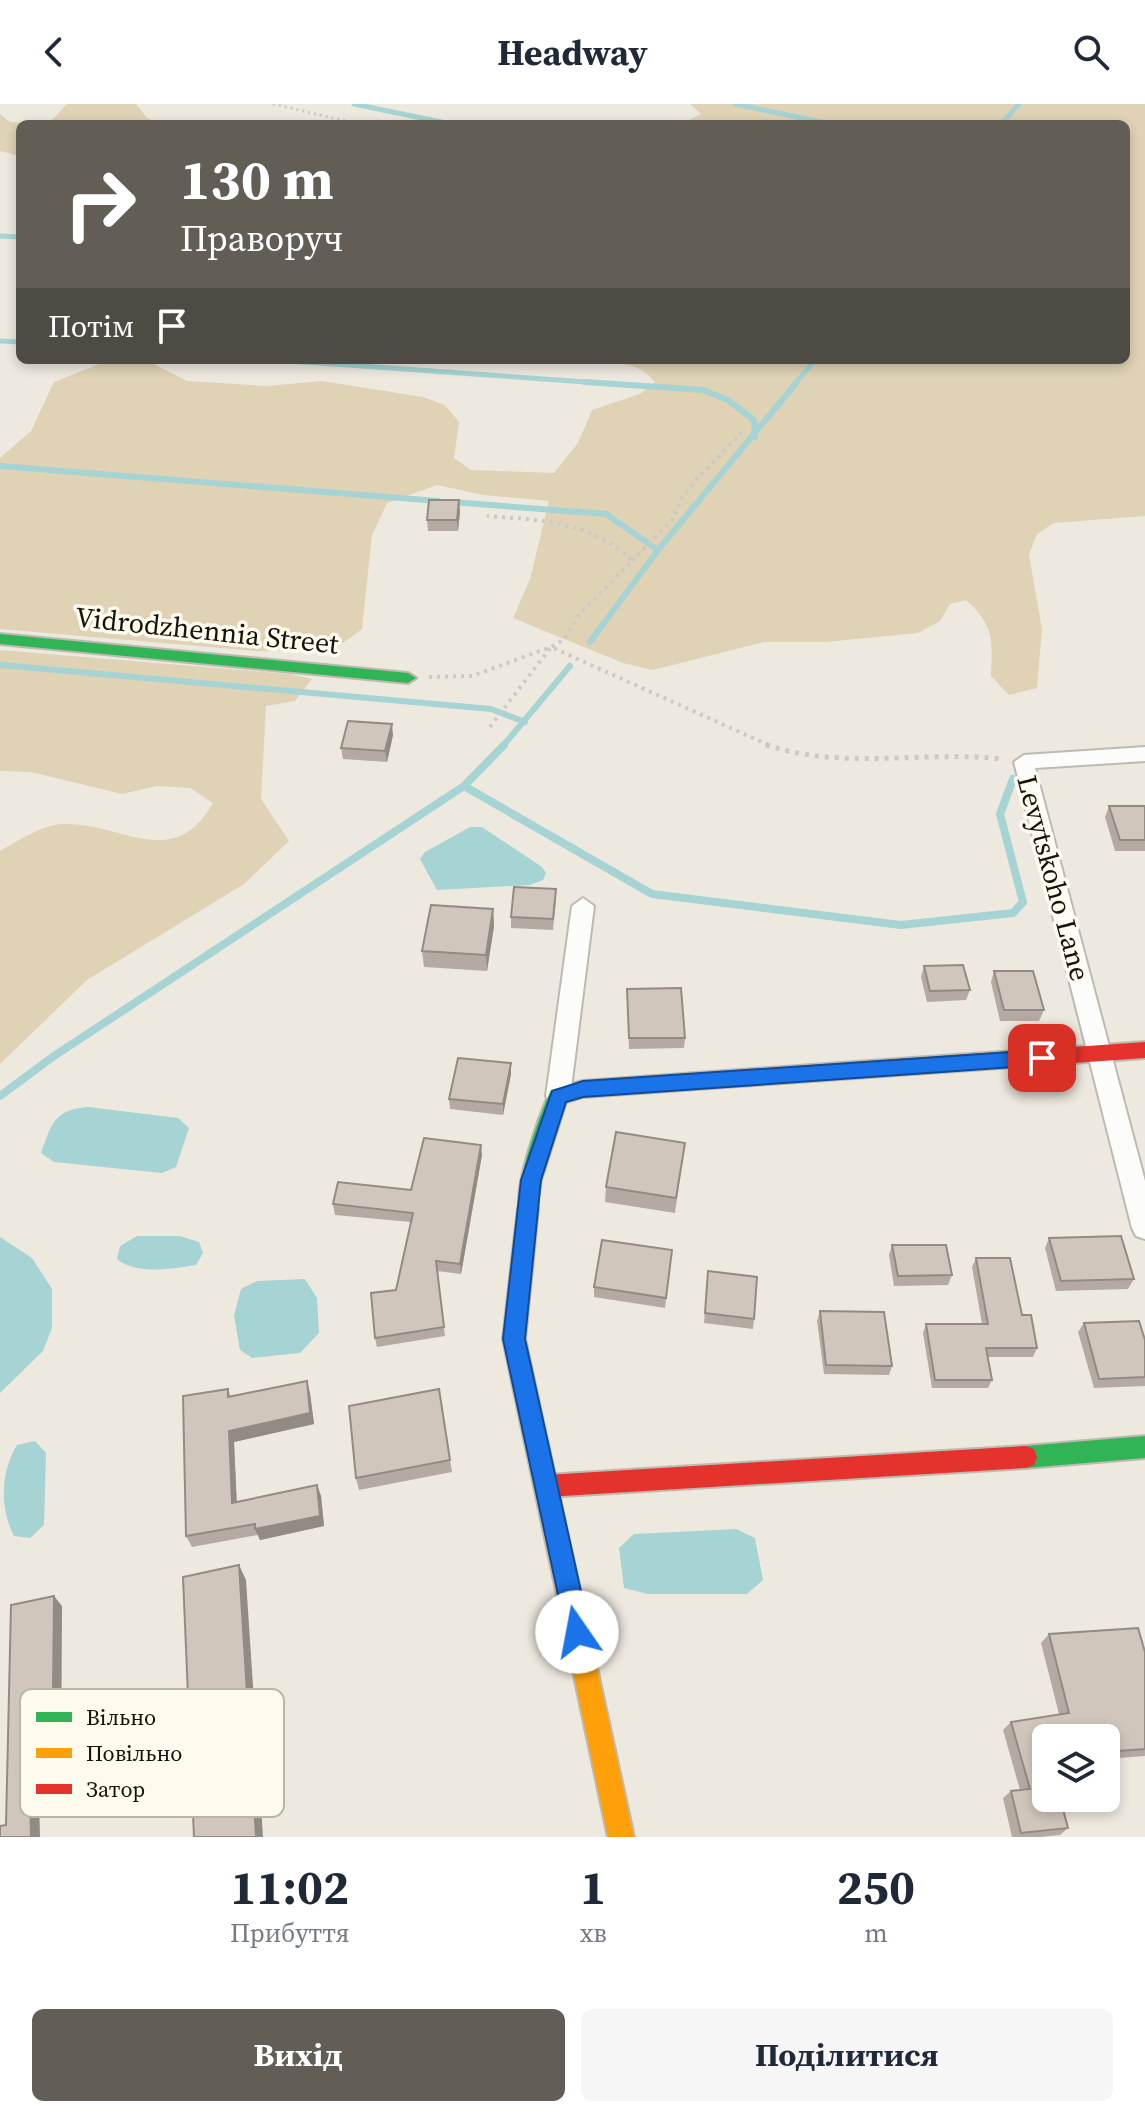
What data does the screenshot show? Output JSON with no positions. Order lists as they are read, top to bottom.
{
  "streets": {
    "street": ["Vidrodzhennia Street", "Levytskoho Lane"]
  },
  "legend": ["Вільно", "Повільно", "Затор"],
  "page": {
    "header": "Headway",
    "turn": ["130 m", "Праворуч"],
    "then": "Потім",
    "eta": [
      "11:02",
      "Прибуття",
      "1",
      "хв",
      "250",
      "m"
    ],
    "buttons": ["Вихід", "Поділитися"]
  }
}
